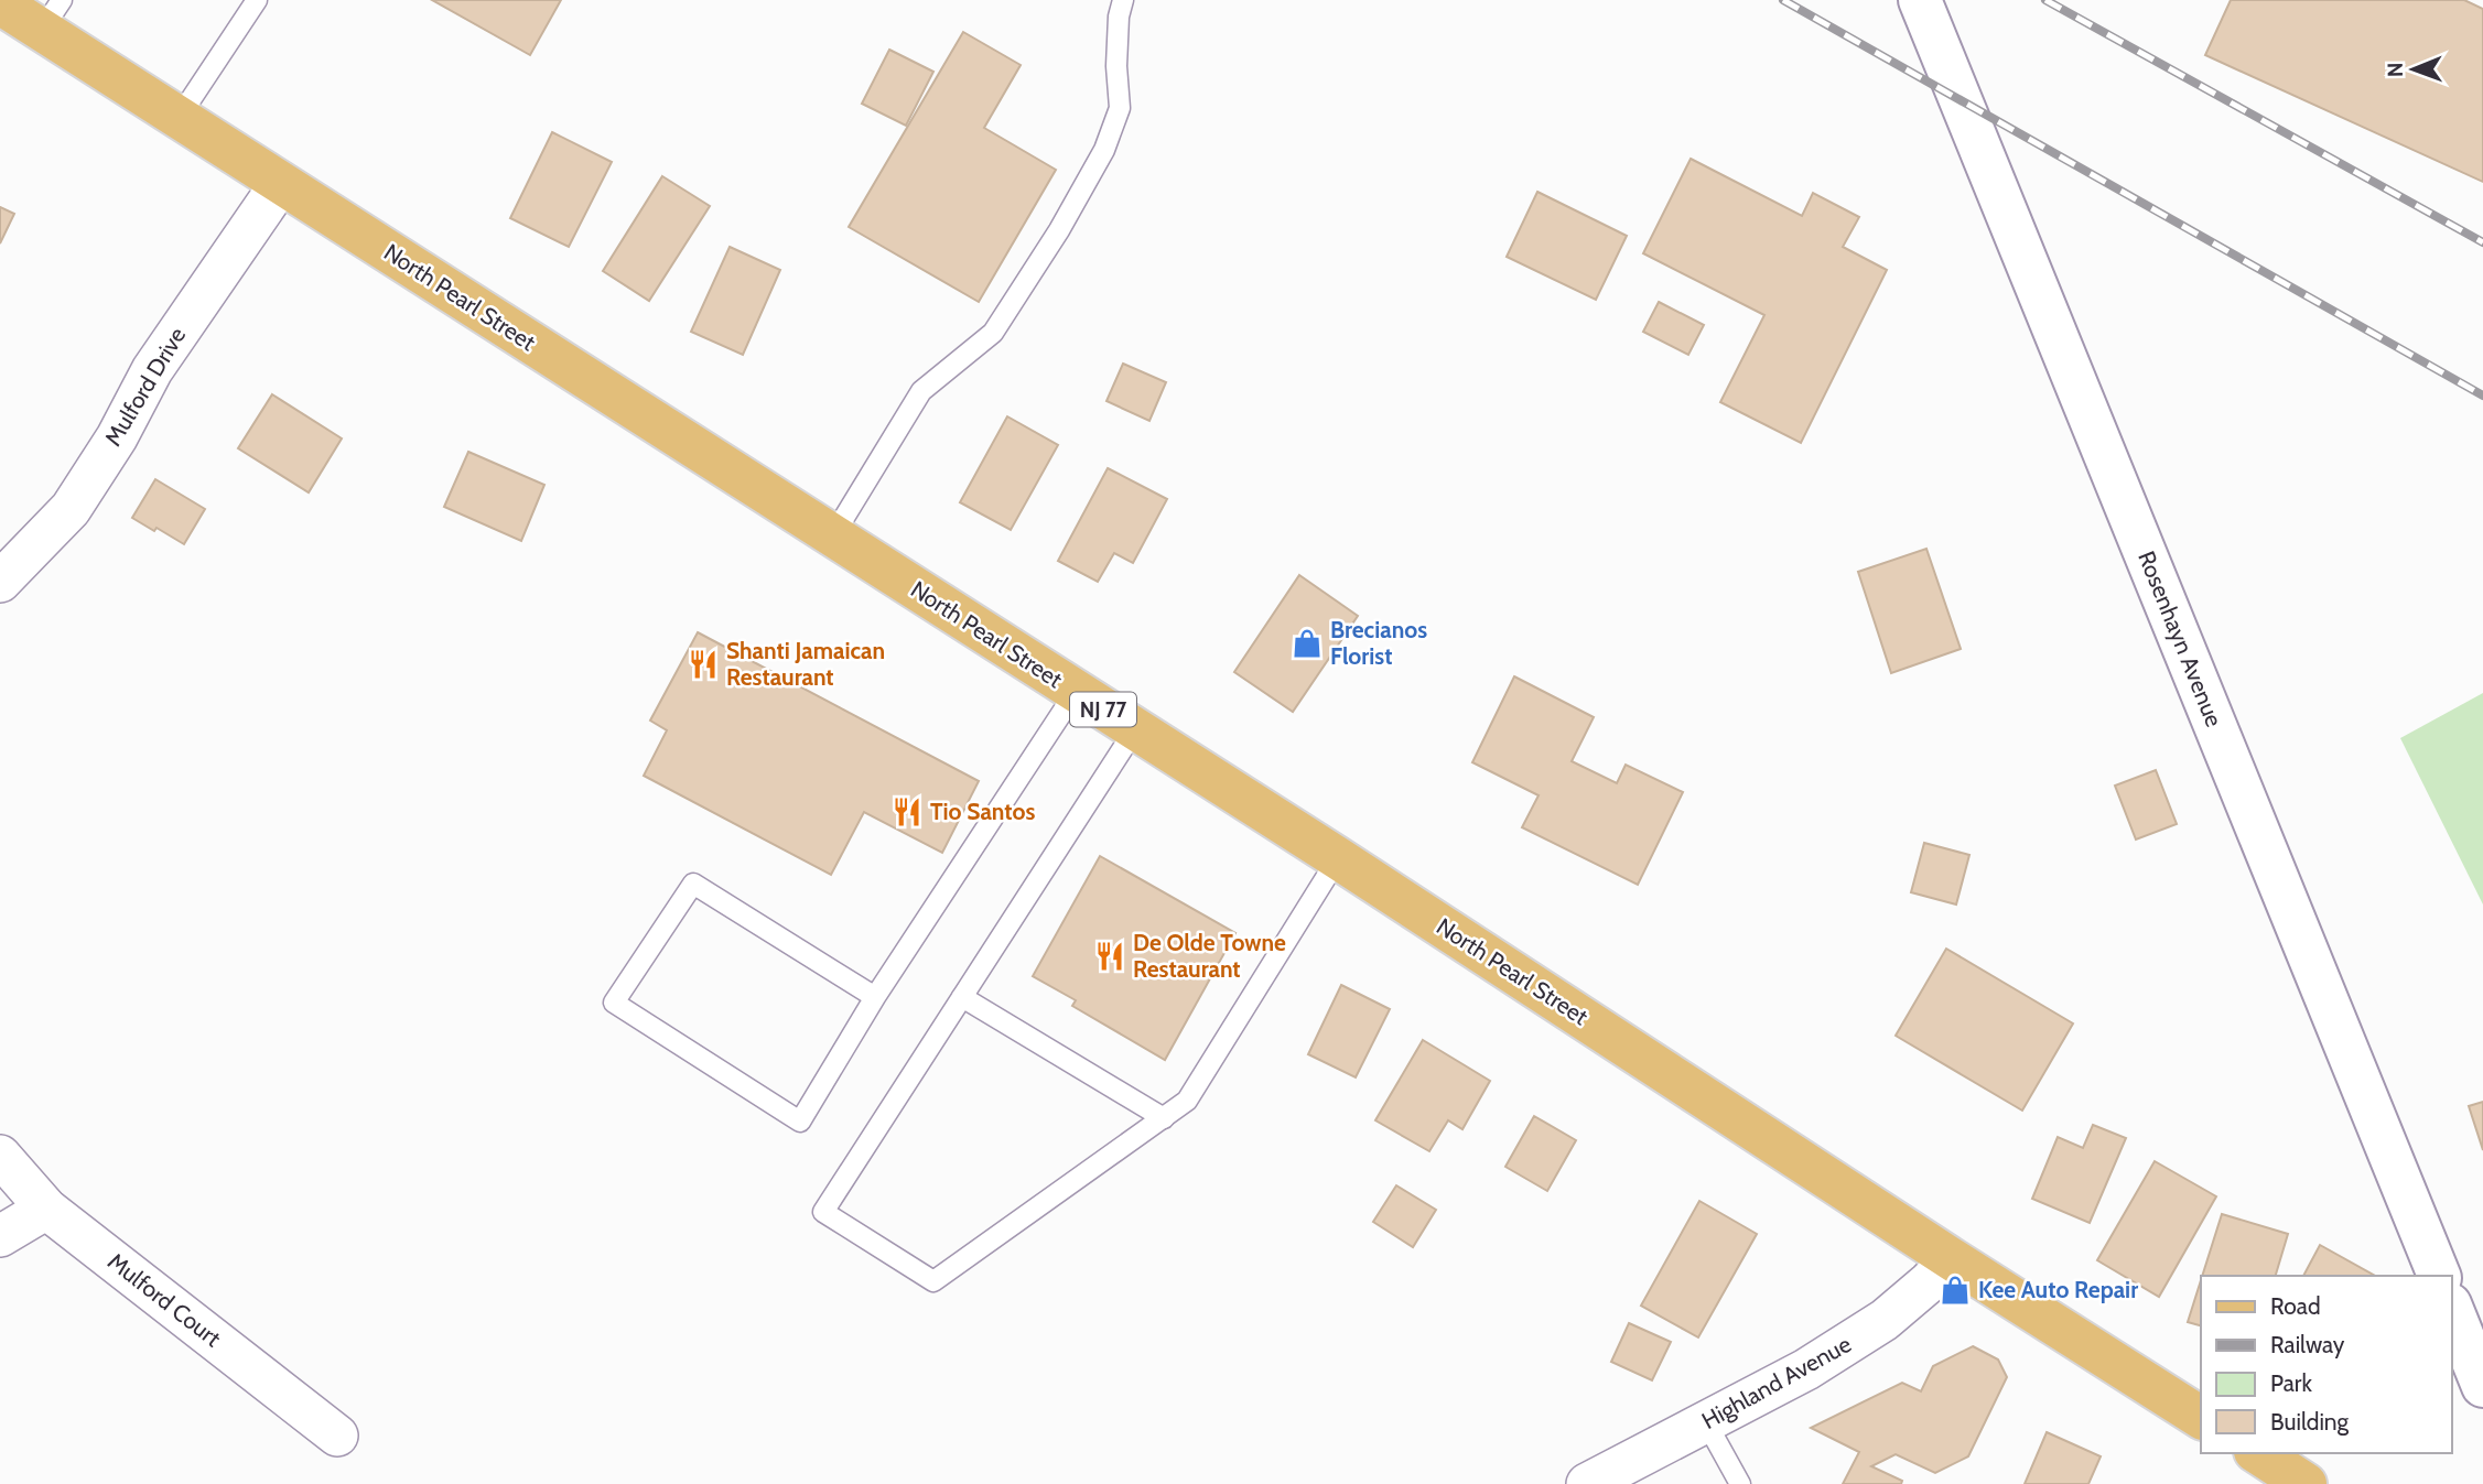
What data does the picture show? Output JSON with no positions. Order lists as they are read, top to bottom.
{
  "streets": {
    "main road": ["North Pearl Street", "NJ 77"],
    "street": [
      "Mulford Drive",
      "Rosenhayn Avenue",
      "Mulford Court",
      "Highland Avenue"
    ]
  },
  "crossings": [
    ["North Pearl Street", "Mulford Drive"],
    ["North Pearl Street", "Highland Avenue"]
  ],
  "places": {
    "shop": ["Brecianos Florist", "Kee Auto Repair"],
    "restaurant": ["Shanti Jamaican Restaurant", "Tio Santos", "De Olde Towne Restaurant"]
  },
  "legend": [
    "Road",
    "Railway",
    "Park",
    "Building"
  ],
  "north": "left"
}
